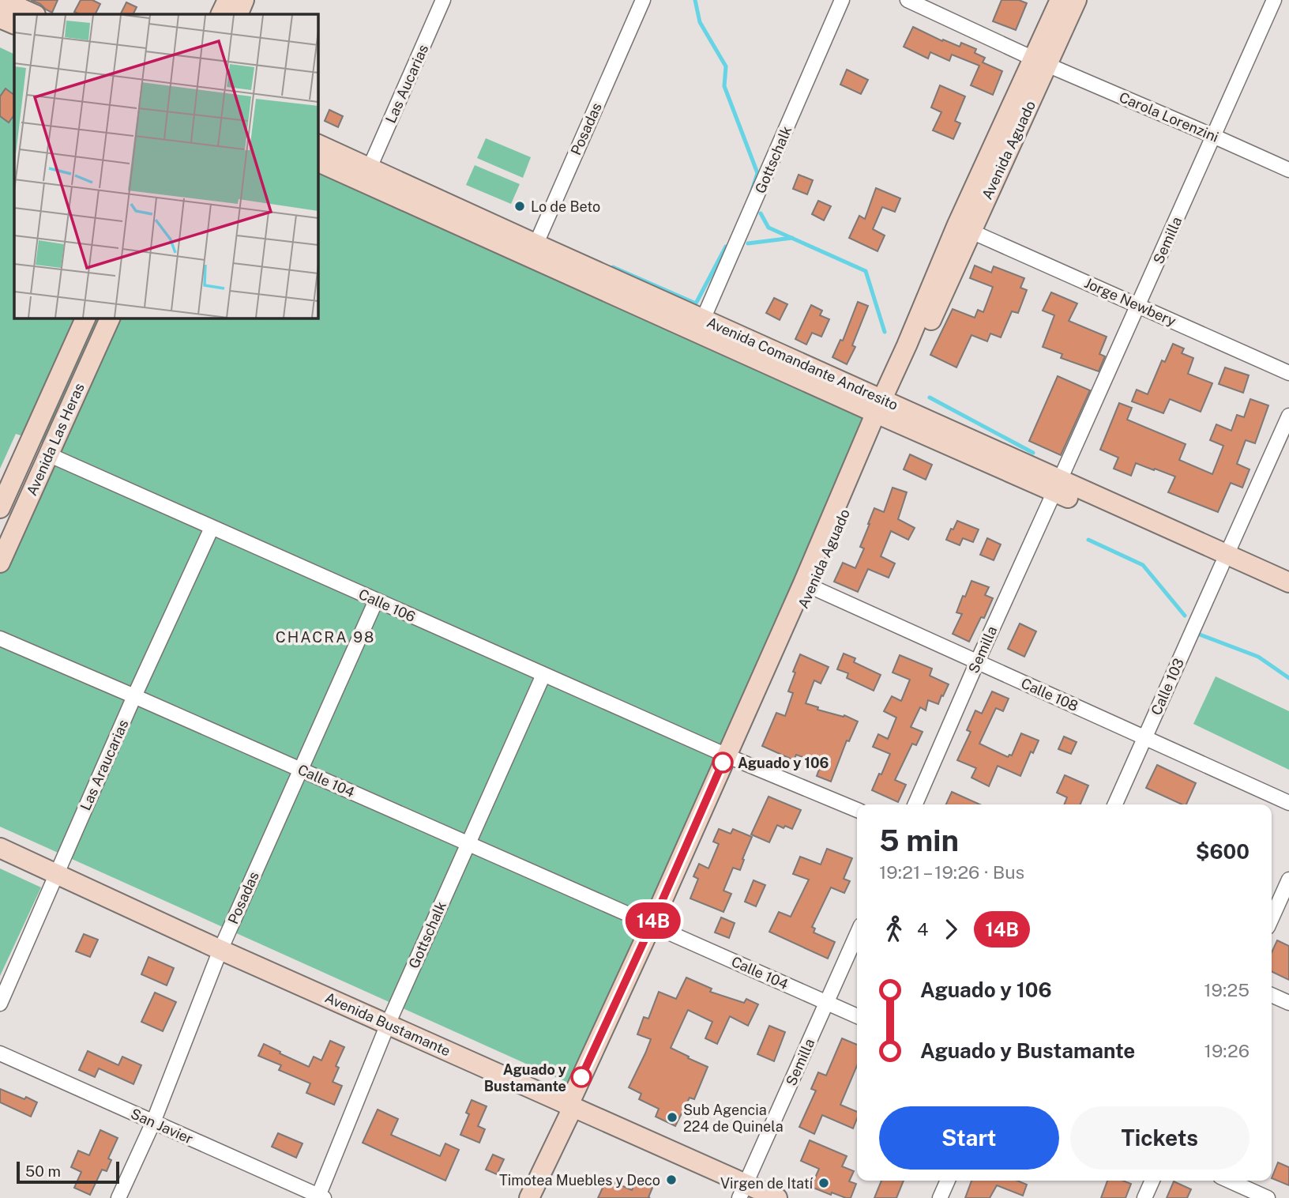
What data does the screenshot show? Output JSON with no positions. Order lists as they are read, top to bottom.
{
  "streets": {
    "main road": [
      "Avenida Aguado",
      "Avenida Comandante Andresito",
      "Avenida Las Heras",
      "Avenida Bustamante"
    ],
    "street": [
      "Las Aucarias",
      "Carola Lorenzini",
      "Posadas",
      "Gottschalk",
      "Semilla",
      "Jorge Newbery",
      "Calle 106",
      "Calle 103",
      "Calle 108",
      "Las Araucarias",
      "Calle 104",
      "San Javier"
    ]
  },
  "crossings": [
    ["Las Aucarias", "Avenida Comandante Andresito"],
    ["Carola Lorenzini", "Avenida Aguado"],
    ["Carola Lorenzini", "Semilla"],
    ["Posadas", "Avenida Comandante Andresito"],
    ["Posadas", "Calle 106"],
    ["Posadas", "Calle 104"],
    ["Posadas", "Avenida Bustamante"],
    ["Posadas", "San Javier"],
    ["Avenida Aguado", "Jorge Newbery"],
    ["Avenida Aguado", "Avenida Comandante Andresito"],
    ["Avenida Aguado", "Calle 106"],
    ["Avenida Aguado", "Calle 108"],
    ["Avenida Aguado", "Calle 104"],
    ["Avenida Aguado", "Avenida Bustamante"],
    ["Gottschalk", "Avenida Comandante Andresito"],
    ["Gottschalk", "Calle 106"],
    ["Gottschalk", "Calle 104"],
    ["Gottschalk", "Avenida Bustamante"],
    ["Gottschalk", "San Javier"],
    ["Semilla", "Jorge Newbery"],
    ["Semilla", "Avenida Comandante Andresito"],
    ["Semilla", "Calle 108"],
    ["Semilla", "Calle 104"],
    ["Semilla", "Avenida Bustamante"],
    ["Avenida Comandante Andresito", "Calle 103"],
    ["Avenida Las Heras", "Calle 106"],
    ["Calle 106", "Las Araucarias"],
    ["Calle 103", "Calle 108"],
    ["Las Araucarias", "Calle 104"],
    ["Las Araucarias", "Avenida Bustamante"]
  ],
  "districts": ["CHACRA 98"],
  "places": [
    "Lo de Beto",
    "Aguado y 106",
    "Aguado y Bustamante",
    "Sub Agencia 224 de Quinela",
    "Timotea Muebles y Deco",
    "Virgen de Itatí"
  ],
  "lines": ["bus line 14B"],
  "scale_bar": "50 m",
  "page": {
    "on_map": "14B",
    "heading": ["5 min", "19:21 – 19:26 · Bus", "$600"],
    "legs": ["4", "14B"],
    "list": [
      {
        "name": "Aguado y 106",
        "value": "19:25"
      },
      {
        "name": "Aguado y Bustamante",
        "value": "19:26"
      }
    ],
    "buttons": ["Start", "Tickets"],
    "scale": "50 m"
  }
}
